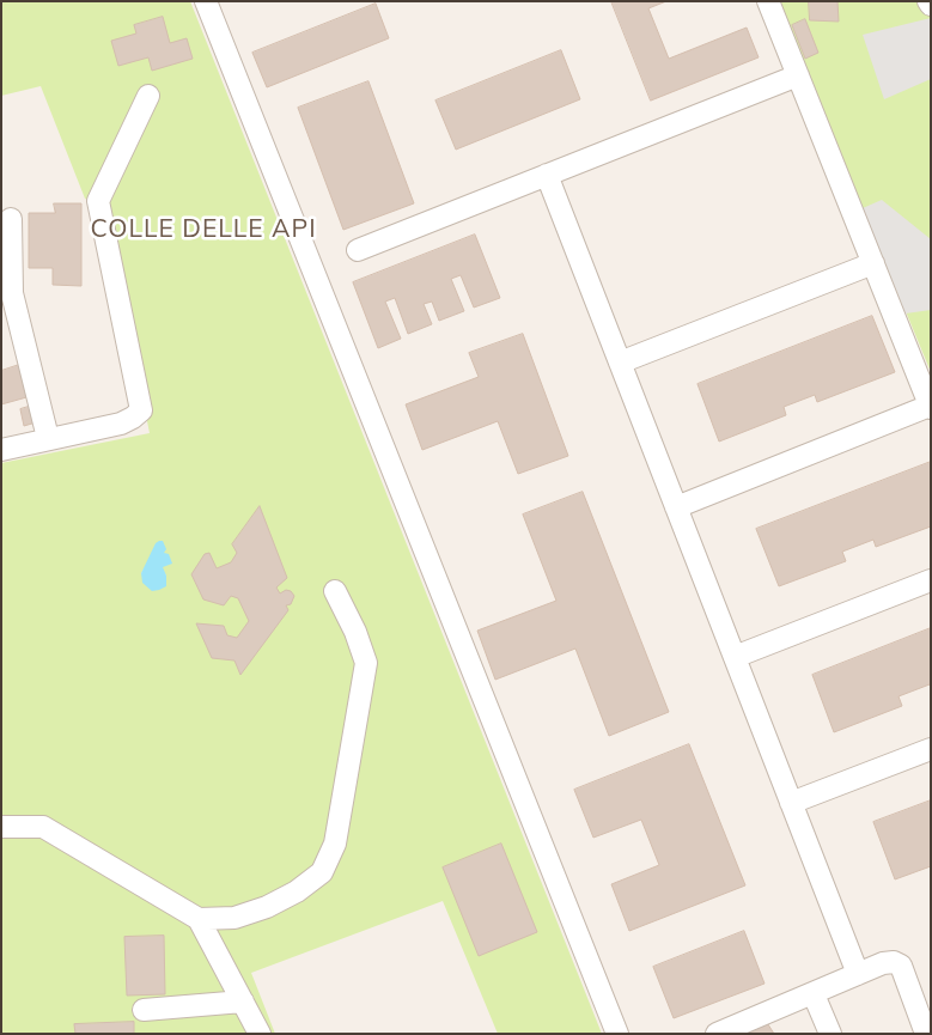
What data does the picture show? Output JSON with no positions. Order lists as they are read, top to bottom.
{
  "districts": ["COLLE DELLE API"]
}
